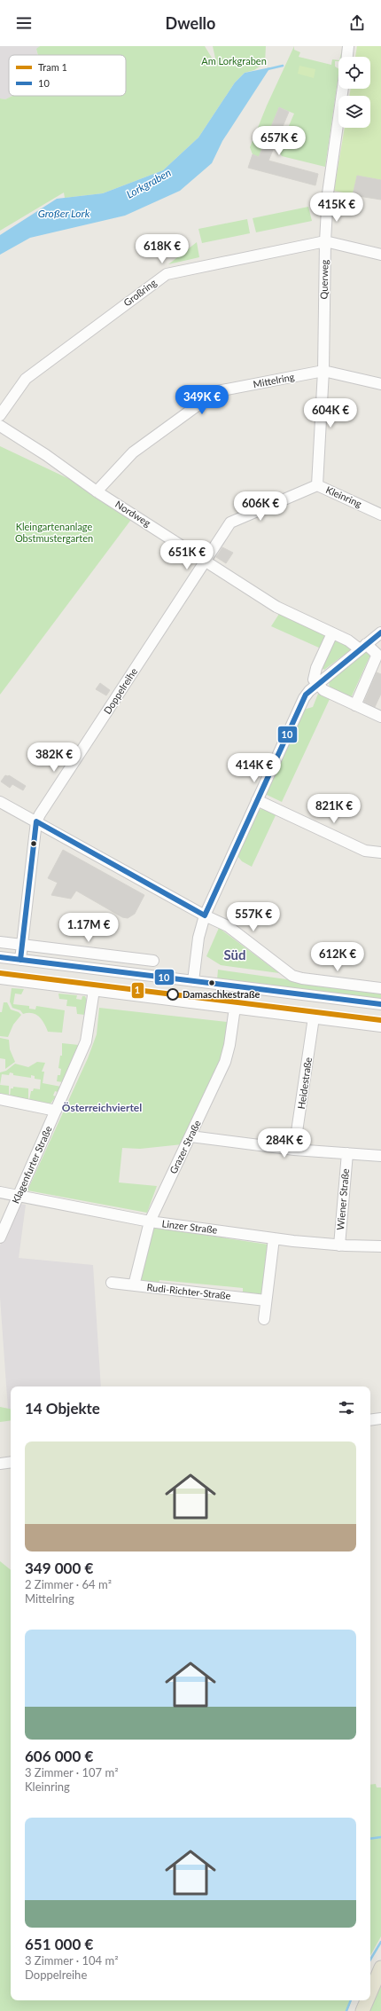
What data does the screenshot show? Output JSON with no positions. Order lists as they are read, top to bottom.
{
  "streets": {
    "street": [
      "Querweg",
      "Großring",
      "Mittelring",
      "Kleinring",
      "Nordweg",
      "Doppelreihe",
      "Heidestraße",
      "Grazer Straße",
      "Klagenfurter Straße",
      "Wiener Straße",
      "Linzer Straße",
      "Rudi-Richter-Straße"
    ]
  },
  "crossings": [
    ["Querweg", "Großring"],
    ["Querweg", "Mittelring"],
    ["Querweg", "Kleinring"],
    ["Mittelring", "Nordweg"],
    ["Kleinring", "Nordweg"],
    ["Kleinring", "Doppelreihe"],
    ["Nordweg", "Doppelreihe"],
    ["Grazer Straße", "Linzer Straße"],
    ["Grazer Straße", "Rudi-Richter-Straße"],
    ["Klagenfurter Straße", "Linzer Straße"],
    ["Wiener Straße", "Linzer Straße"]
  ],
  "districts": ["Süd", "Österreichviertel"],
  "water": ["Lorkgraben", "Großer Lork"],
  "parks": ["Am Lorkgraben", "Kleingartenanlage Obstmustergarten"],
  "places": ["Damaschkestraße"],
  "lines": ["transit line 10", "tram line 1"],
  "legend": ["Tram 1", "10"],
  "page": {
    "header": "Dwello",
    "price": [
      "657K €",
      "415K €",
      "618K €",
      "349K €",
      "604K €",
      "606K €",
      "651K €",
      "382K €",
      "414K €",
      "821K €",
      "557K €",
      "1.17M €",
      "612K €",
      "284K €"
    ],
    "heading": "14 Objekte",
    "list": [
      {
        "name": "349 000 €",
        "note": "2 Zimmer · 64 m² · Mittelring"
      },
      {
        "name": "606 000 €",
        "note": "3 Zimmer · 107 m² · Kleinring"
      },
      {
        "name": "651 000 €",
        "note": "3 Zimmer · 104 m² · Doppelreihe"
      }
    ]
  }
}
